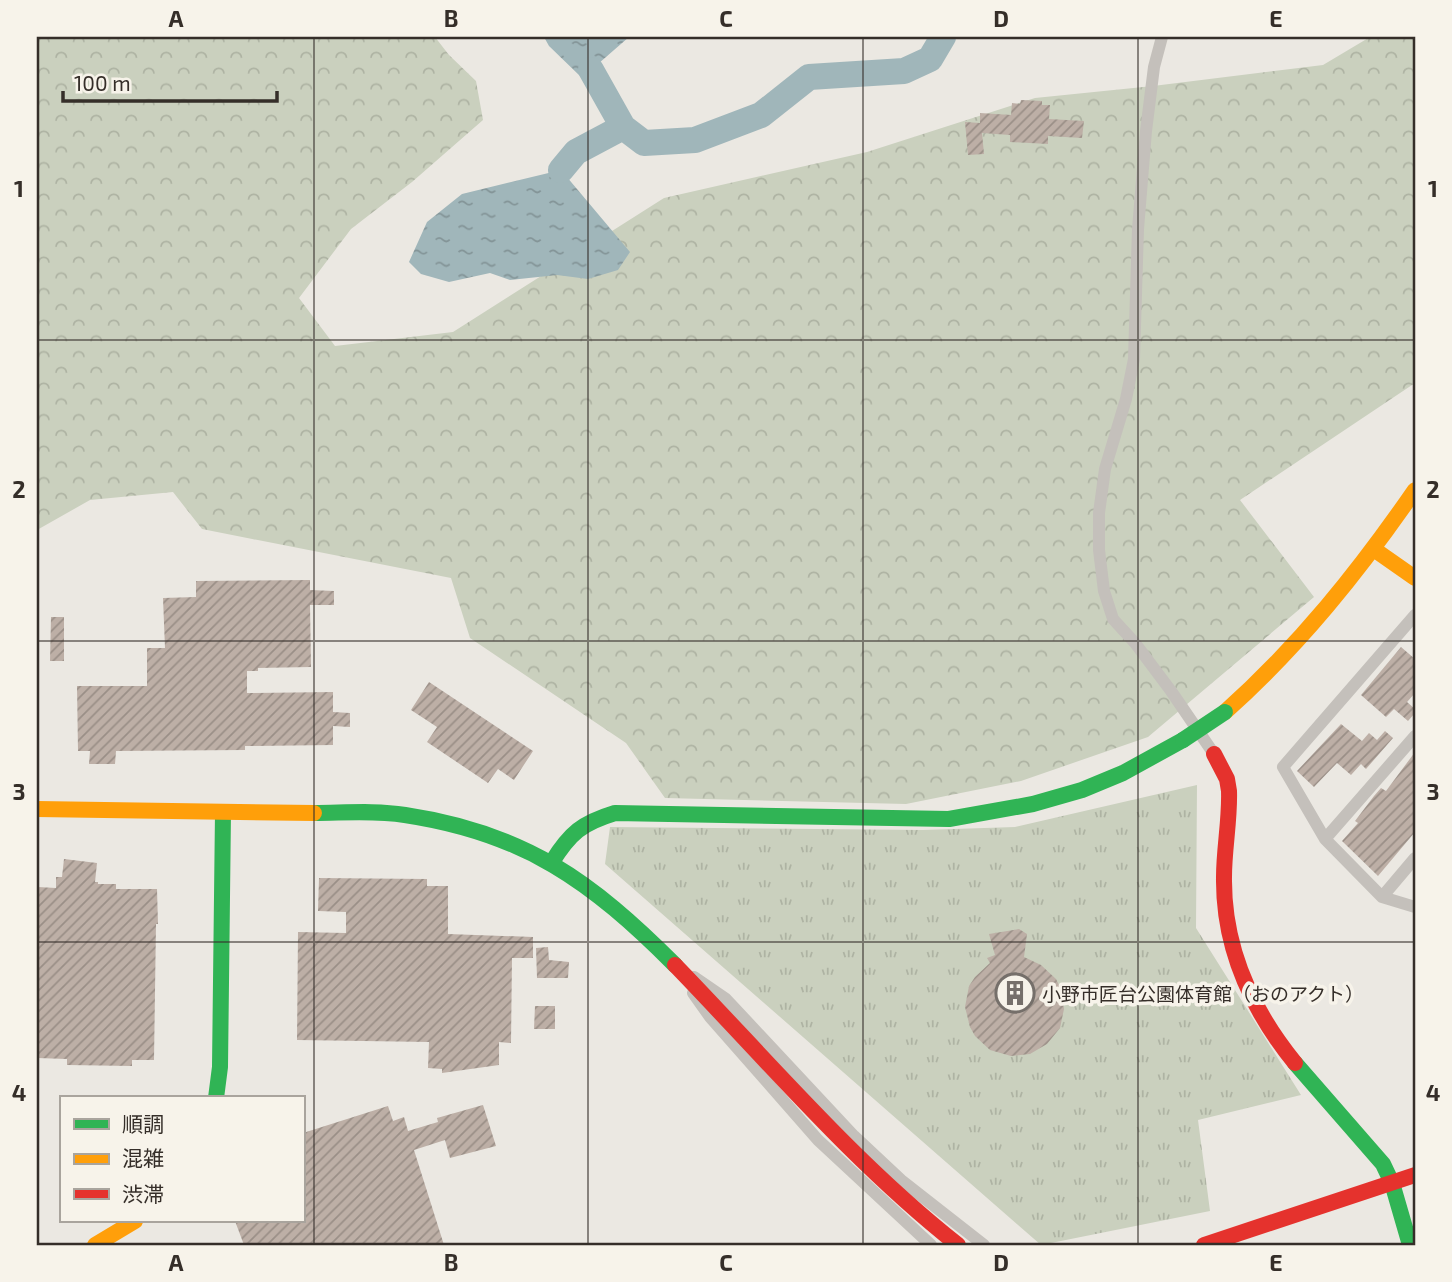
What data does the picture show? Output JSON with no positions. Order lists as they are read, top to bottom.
{
  "places": {
    "building": ["小野市匠台公園体育館（おのアクト）"]
  },
  "legend": ["順調", "混雑", "渋滞"],
  "scale_bar": "100 m",
  "grid": {
    "columns": [
      "A",
      "B",
      "C",
      "D",
      "E"
    ],
    "rows": [
      "1",
      "2",
      "3",
      "4"
    ]
  }
}
